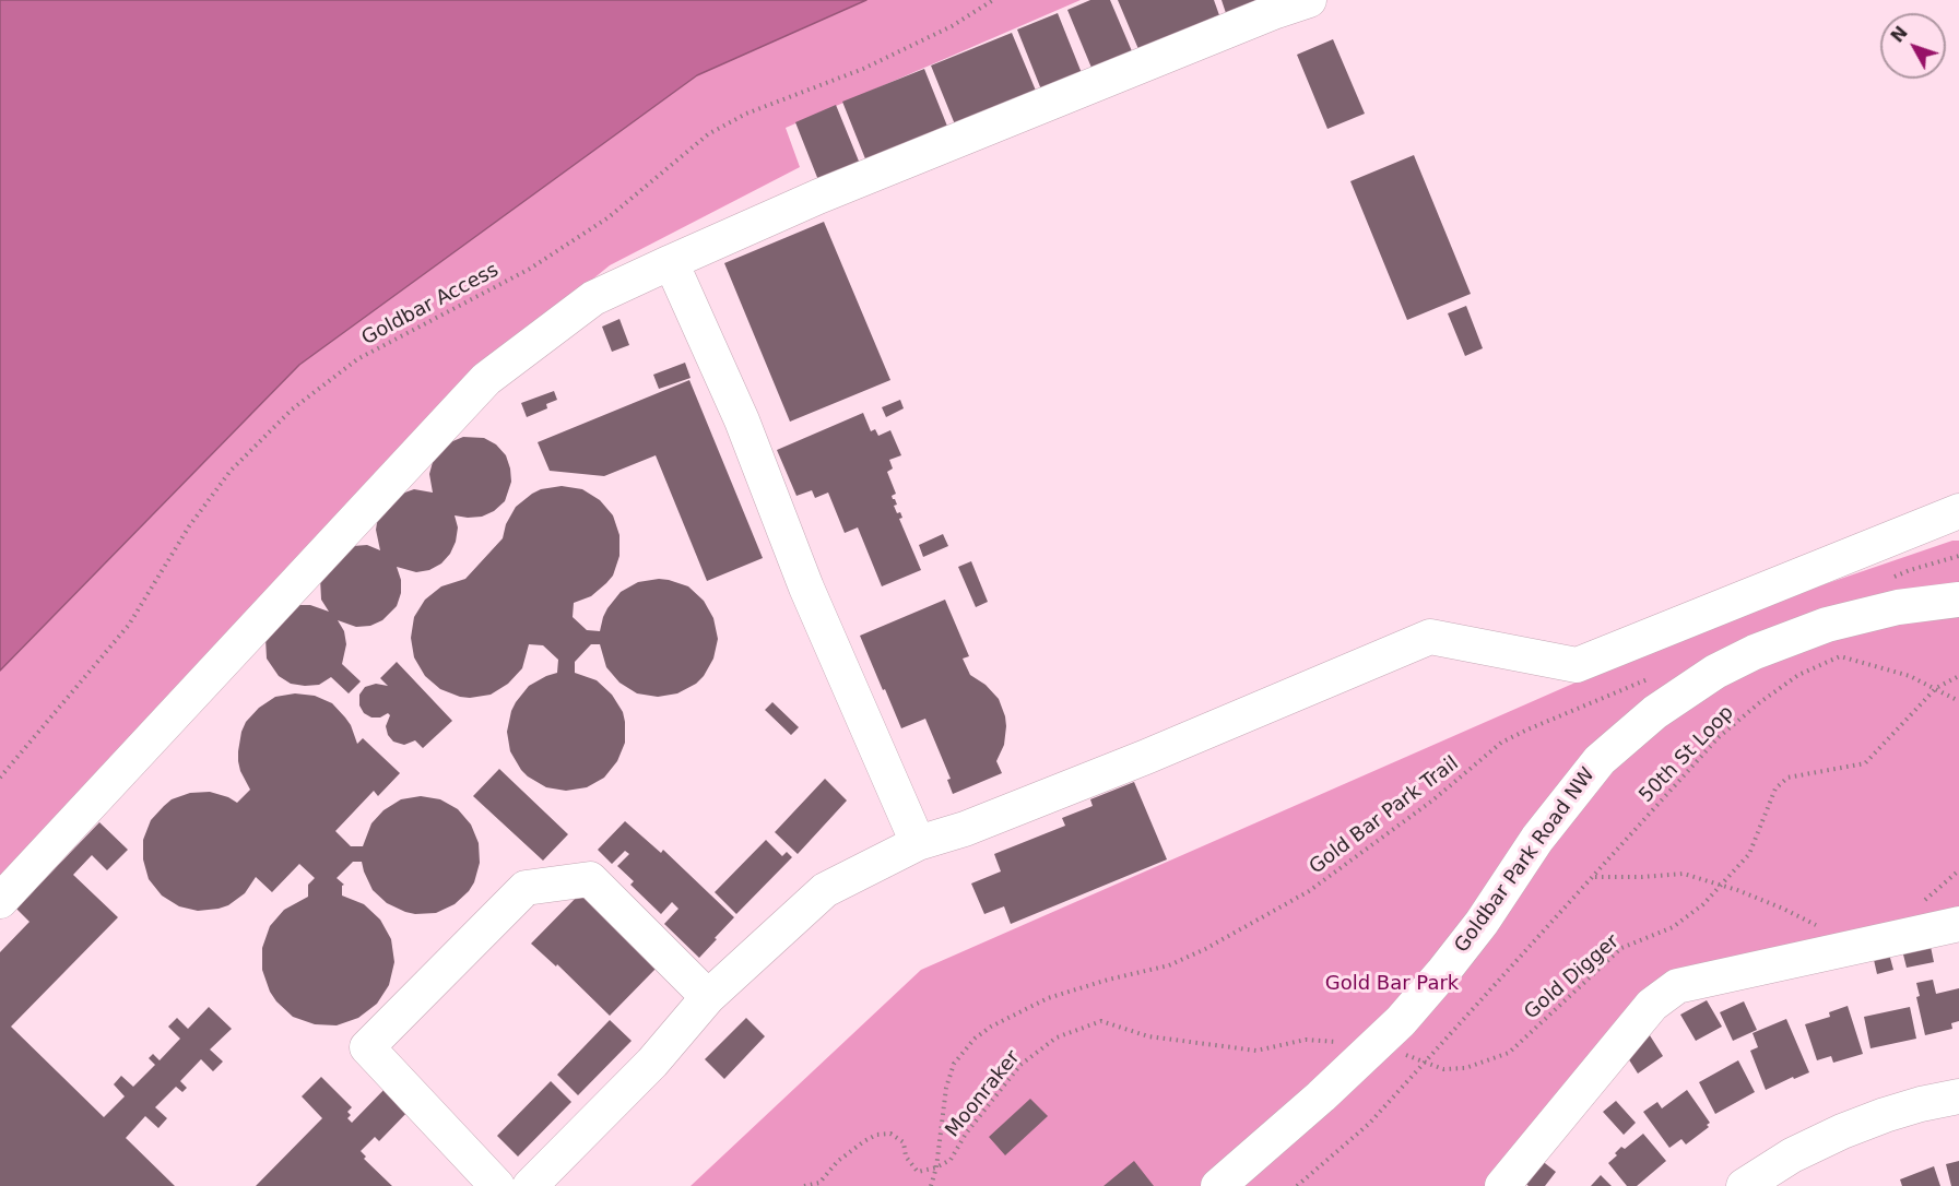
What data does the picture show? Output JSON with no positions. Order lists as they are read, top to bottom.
{
  "streets": {
    "street": ["Goldbar Park Road NW"],
    "path": [
      "Goldbar Access",
      "50th St Loop",
      "Gold Bar Park Trail",
      "Gold Digger",
      "Moonraker"
    ]
  },
  "crossings": [
    ["50th St Loop", "Gold Digger"],
    ["Gold Bar Park Trail", "Moonraker"],
    ["Goldbar Park Road NW", "Gold Digger"],
    ["Goldbar Park Road NW", "Moonraker"],
    ["Gold Digger", "Moonraker"]
  ],
  "parks": ["Gold Bar Park"],
  "north": "top left"
}
